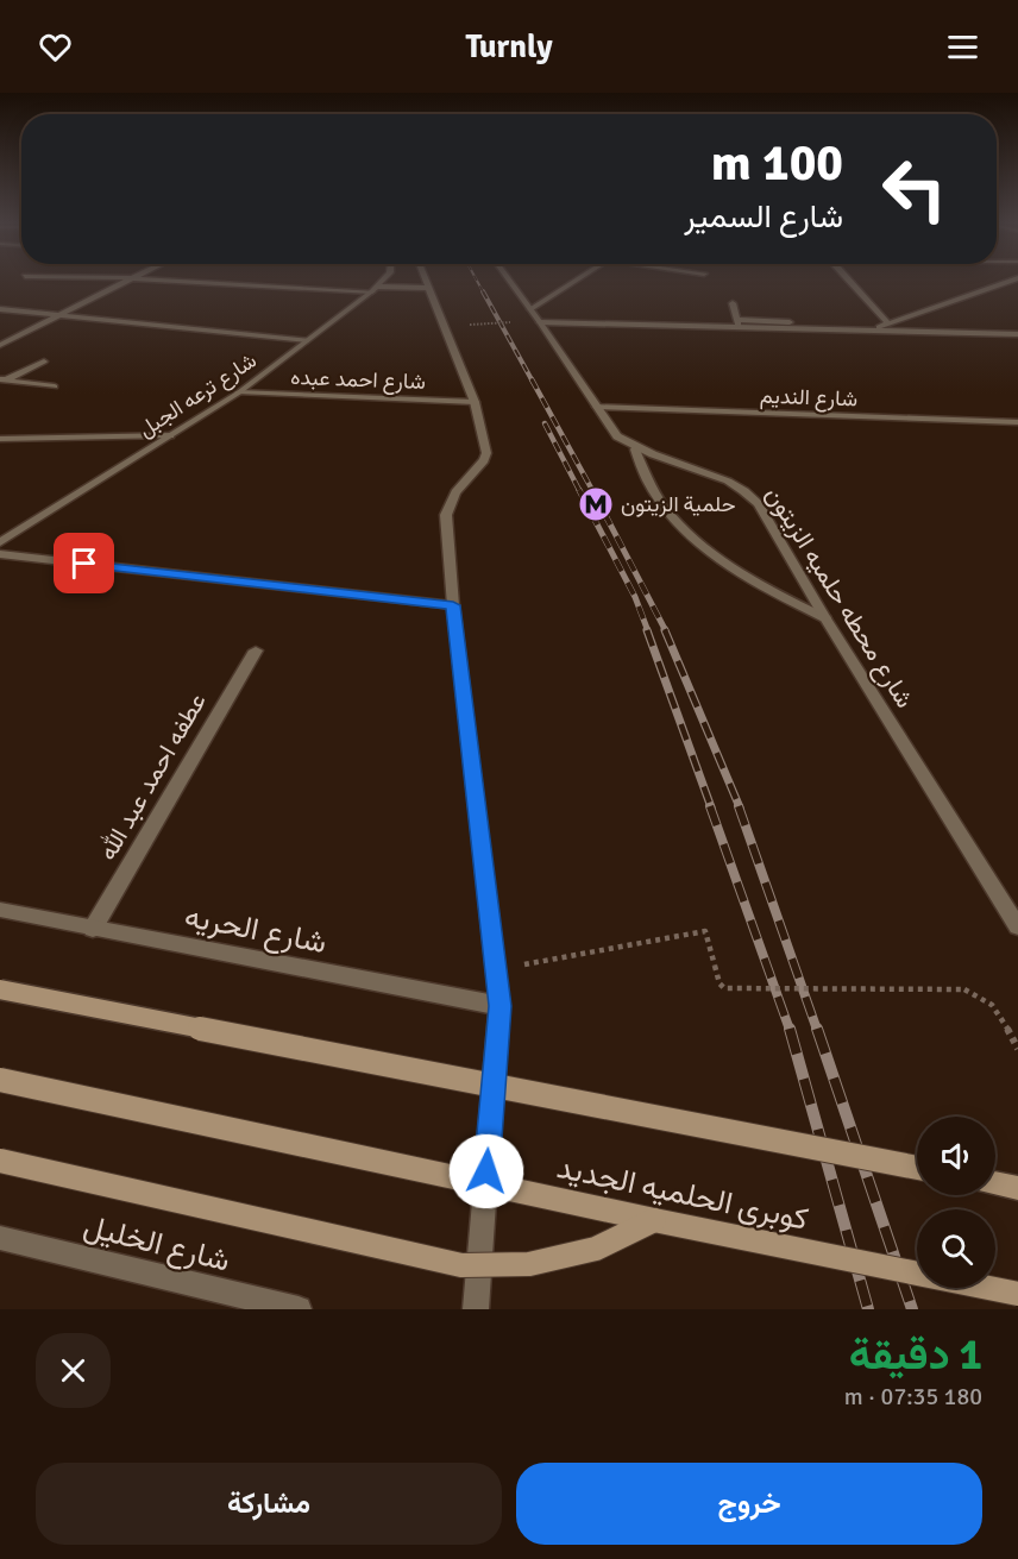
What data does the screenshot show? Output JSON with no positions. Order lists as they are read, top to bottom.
{
  "streets": {
    "main road": ["كوبرى الحلميه الجديد"],
    "street": [
      "شارع احمد عبده",
      "شارع ترعه الجبل",
      "شارع النديم",
      "شارع محطه حلميه الزيتون",
      "عطفه احمد عبد الله",
      "شارع الحريه",
      "شارع الخليل"
    ]
  },
  "crossings": [
    ["شارع احمد عبده", "شارع ترعه الجبل"],
    ["شارع النديم", "شارع محطه حلميه الزيتون"],
    ["عطفه احمد عبد الله", "شارع الحريه"]
  ],
  "places": {
    "metro station": ["حلمية الزيتون"]
  },
  "page": {
    "header": "Turnly",
    "turn": ["100 m", "شارع السمير"],
    "heading": ["1 دقيقة", "180 m · 07:35"],
    "buttons": ["خروج", "مشاركة"]
  }
}
